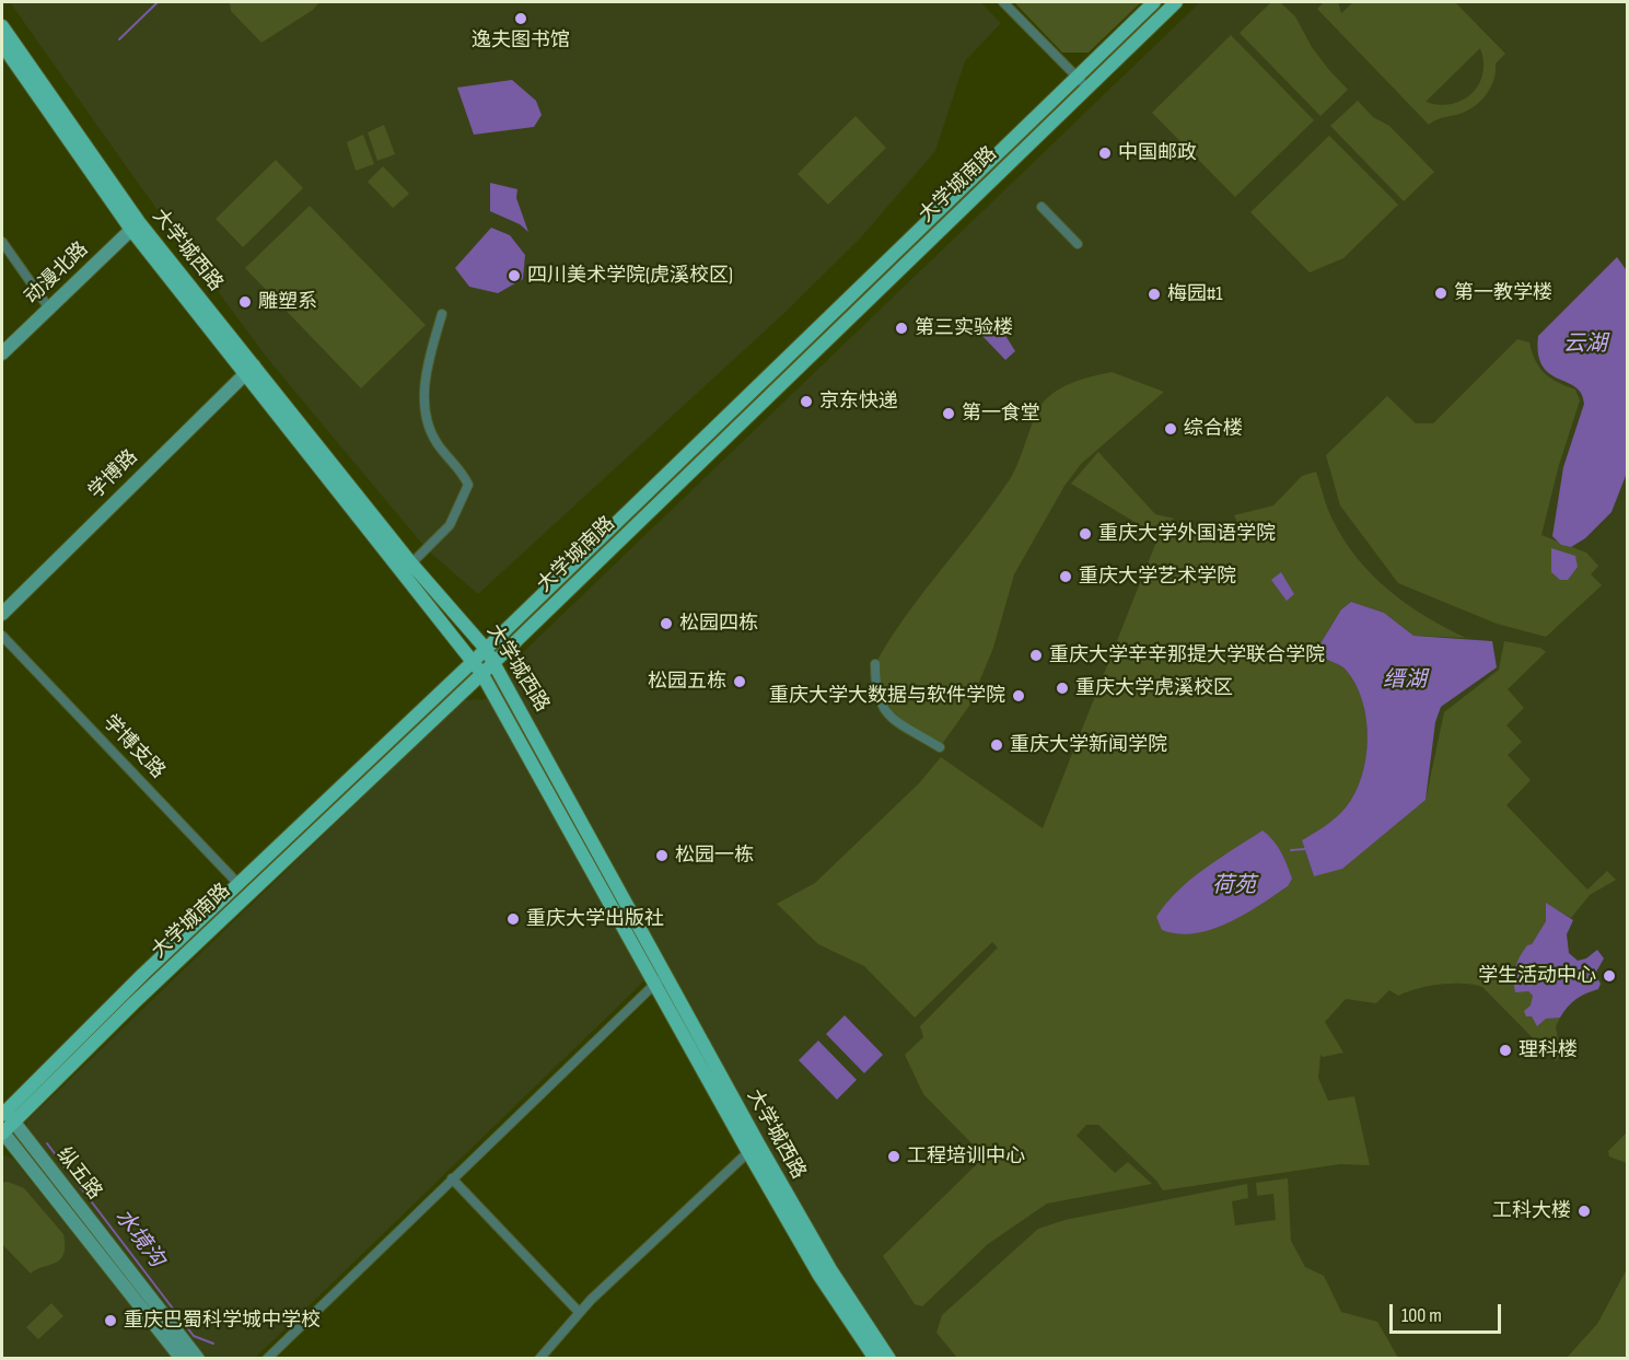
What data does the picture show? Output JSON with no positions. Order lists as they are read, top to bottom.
{
  "streets": {
    "main road": [
      "大学城南路",
      "大学城西路",
      "动漫北路",
      "学博路",
      "纵五路"
    ],
    "street": ["学博支路"]
  },
  "crossings": [
    ["大学城南路", "大学城西路"],
    ["大学城南路", "学博支路"],
    ["大学城南路", "纵五路"],
    ["大学城西路", "动漫北路"],
    ["大学城西路", "学博路"]
  ],
  "water": [
    "云湖",
    "缙湖",
    "荷苑",
    "水境沟"
  ],
  "places": [
    "逸夫图书馆",
    "中国邮政",
    "四川美术学院(虎溪校区)",
    "第一教学楼",
    "梅园#1",
    "雕塑系",
    "第三实验楼",
    "京东快递",
    "第一食堂",
    "综合楼",
    "重庆大学外国语学院",
    "重庆大学艺术学院",
    "松园四栋",
    "重庆大学辛辛那提大学联合学院",
    "松园五栋",
    "重庆大学虎溪校区",
    "重庆大学大数据与软件学院",
    "重庆大学新闻学院",
    "松园一栋",
    "重庆大学出版社",
    "学生活动中心",
    "理科楼",
    "工程培训中心",
    "工科大楼",
    "重庆巴蜀科学城中学校"
  ],
  "scale_bar": "100 m"
}
